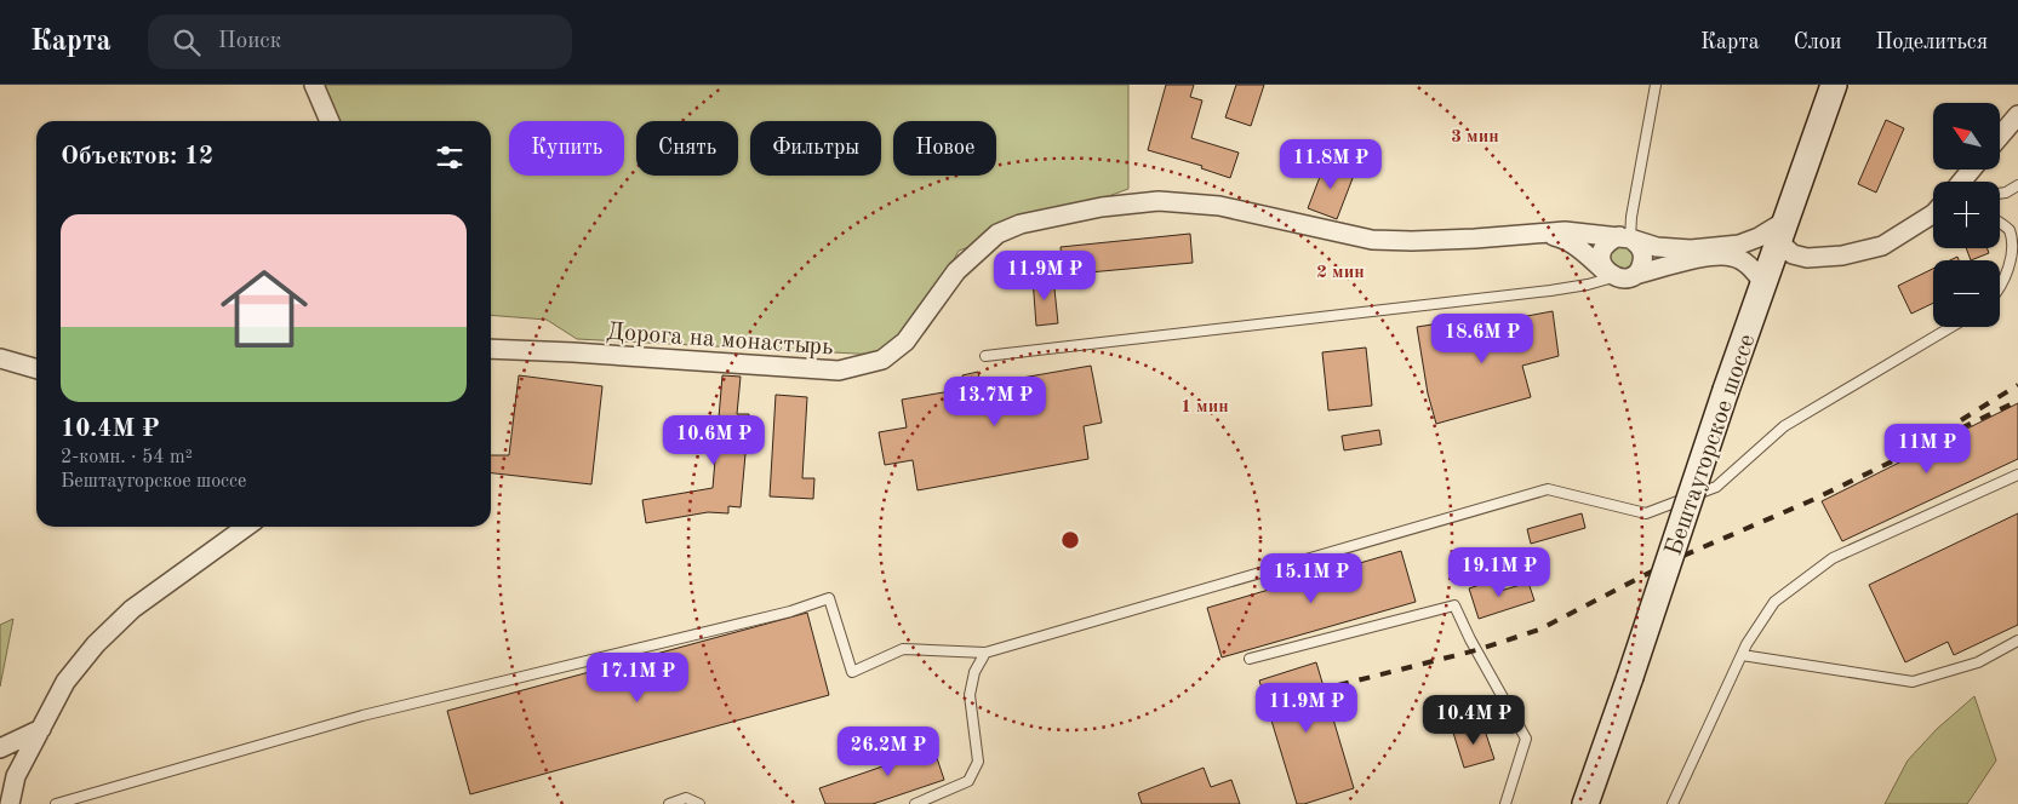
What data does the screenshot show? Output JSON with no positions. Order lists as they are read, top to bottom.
{
  "streets": {
    "main road": ["Бештаугорское шоссе"],
    "street": ["Дорога на монастырь"]
  },
  "crossings": [
    ["Дорога на монастырь", "Бештаугорское шоссе"]
  ],
  "north": "top left",
  "page": {
    "header": "Карта",
    "search": "Поиск",
    "nav": ["Карта", "Слои", "Поделиться"],
    "map_buttons": ["+", "−"],
    "chip": [
      "Купить",
      "Снять",
      "Фильтры",
      "Новое"
    ],
    "heading": "Объектов: 12",
    "price": [
      "11.8M ₽",
      "11.9M ₽",
      "18.6M ₽",
      "13.7M ₽",
      "10.6M ₽",
      "11M ₽",
      "19.1M ₽",
      "15.1M ₽",
      "17.1M ₽",
      "11.9M ₽",
      "10.4M ₽",
      "26.2M ₽"
    ],
    "list": [
      {
        "name": "10.4M ₽",
        "note": "2-комн. · 54 m² · Бештаугорское шоссе"
      }
    ]
  },
  "rings": ["3 мин", "2 мин", "1 мин"]
}
